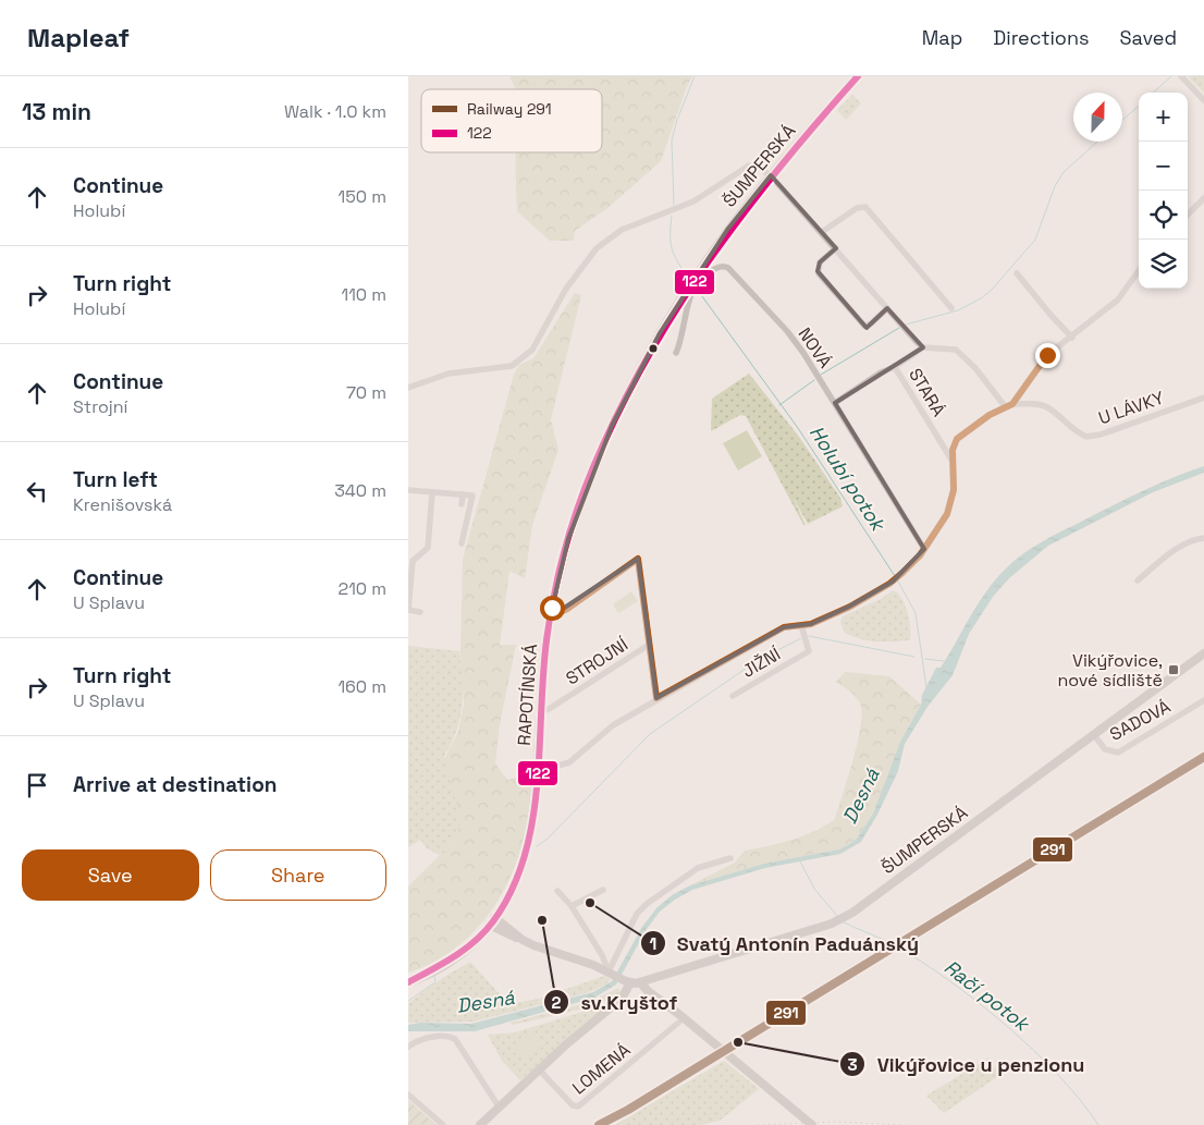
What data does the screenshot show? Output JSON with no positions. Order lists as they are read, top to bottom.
{
  "streets": {
    "main road": ["ŠUMPERSKÁ", "RAPOTÍNSKÁ"],
    "street": [
      "NOVÁ",
      "STARÁ",
      "U LÁVKY",
      "STROJNÍ",
      "JIŽNÍ",
      "SADOVÁ",
      "LOMENÁ"
    ]
  },
  "crossings": [
    ["ŠUMPERSKÁ", "RAPOTÍNSKÁ"],
    ["ŠUMPERSKÁ", "SADOVÁ"],
    ["NOVÁ", "STARÁ"],
    ["STROJNÍ", "RAPOTÍNSKÁ"]
  ],
  "water": ["Holubí potok", "Desná", "Račí potok"],
  "places": {
    "transit": ["Vikýřovice, nové sídliště"],
    "other": ["Svatý Antonín Paduánský", "sv.Kryštof", "Vikýřovice u penzionu"]
  },
  "lines": ["transit line 122", "rail line 291"],
  "legend": ["Railway 291", "122"],
  "north": "top",
  "page": {
    "header": "Mapleaf",
    "nav": ["Map", "Directions", "Saved"],
    "heading": ["13 min", "Walk · 1.0 km"],
    "map_buttons": ["+", "−"],
    "list": [
      ["Continue", "Holubí", "150 m"],
      ["Turn right", "Holubí", "110 m"],
      ["Continue", "Strojní", "70 m"],
      ["Turn left", "Krenišovská", "340 m"],
      ["Continue", "U Splavu", "210 m"],
      ["Turn right", "U Splavu", "160 m"],
      "Arrive at destination"
    ],
    "buttons": ["Save", "Share"]
  }
}
